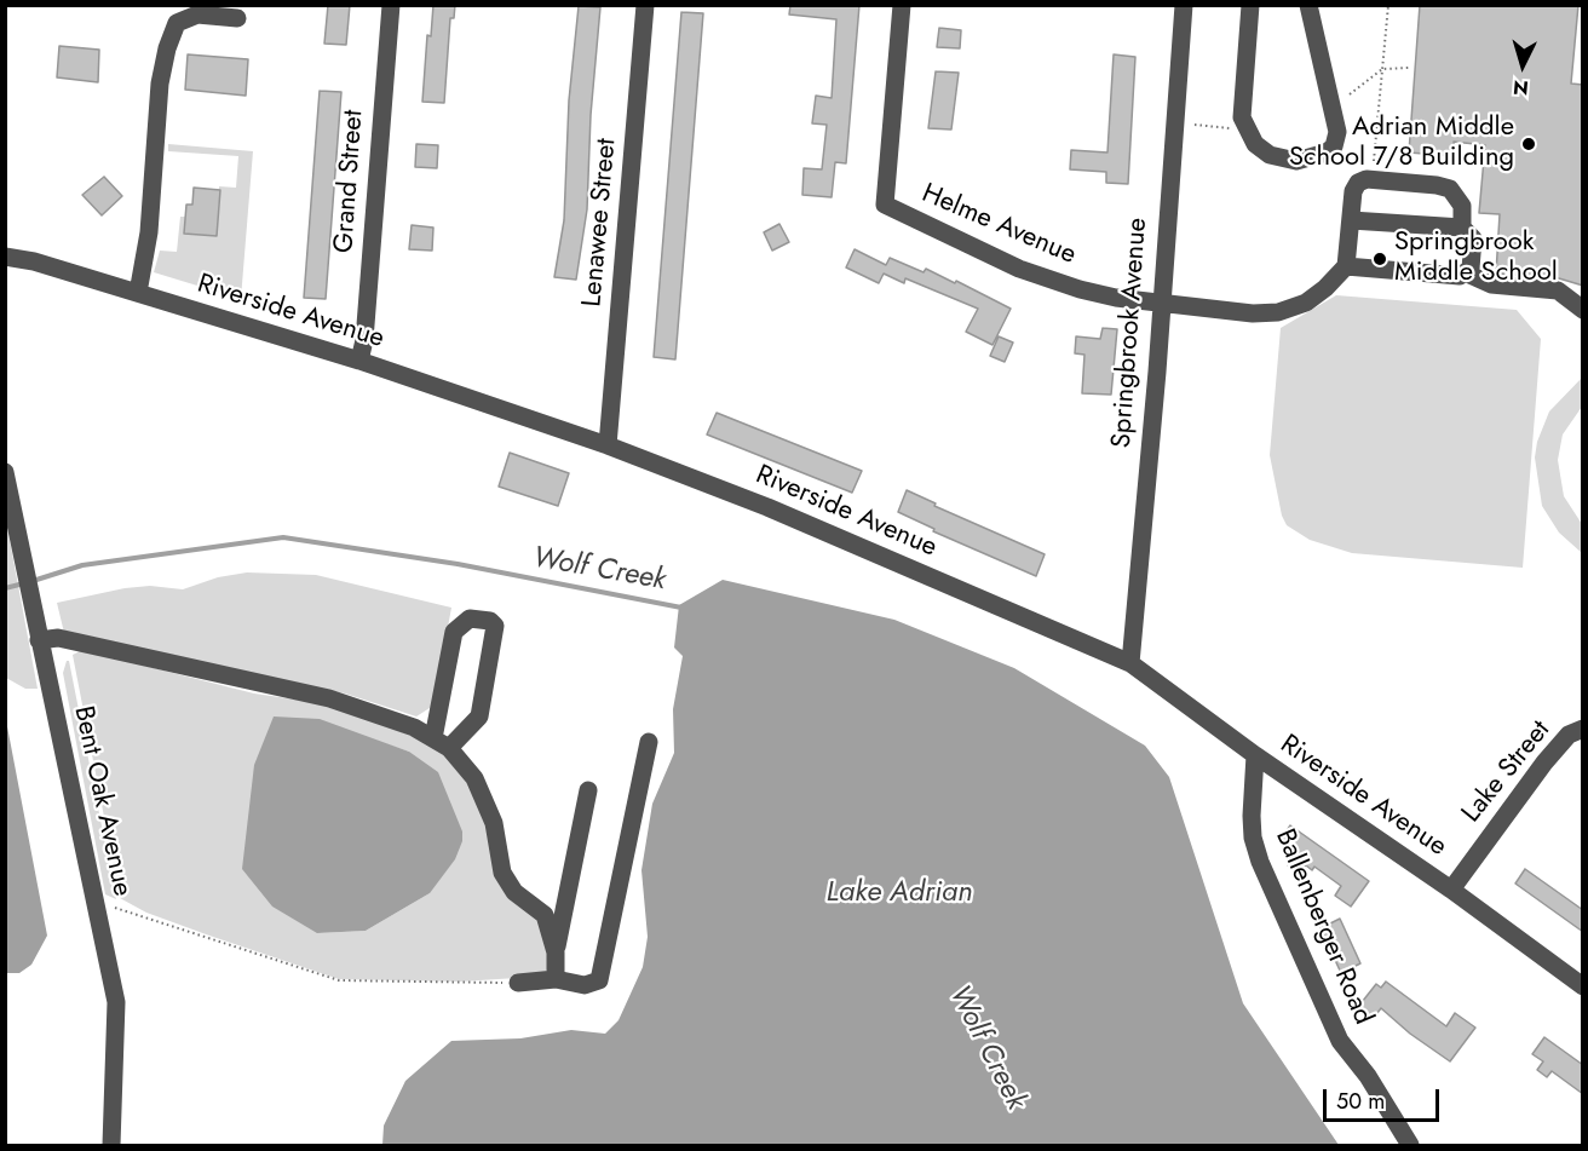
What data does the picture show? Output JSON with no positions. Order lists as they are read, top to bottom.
{
  "streets": {
    "street": [
      "Grand Street",
      "Lenawee Street",
      "Helme Avenue",
      "Riverside Avenue",
      "Springbrook Avenue",
      "Lake Street",
      "Bent Oak Avenue",
      "Ballenberger Road"
    ]
  },
  "crossings": [
    ["Grand Street", "Riverside Avenue"],
    ["Lenawee Street", "Riverside Avenue"],
    ["Helme Avenue", "Springbrook Avenue"],
    ["Riverside Avenue", "Springbrook Avenue"],
    ["Riverside Avenue", "Lake Street"],
    ["Riverside Avenue", "Ballenberger Road"]
  ],
  "water": ["Wolf Creek", "Lake Adrian"],
  "places": ["Adrian Middle School 7/8 Building", "Springbrook Middle School"],
  "scale_bar": "50 m",
  "north": "bottom"
}
